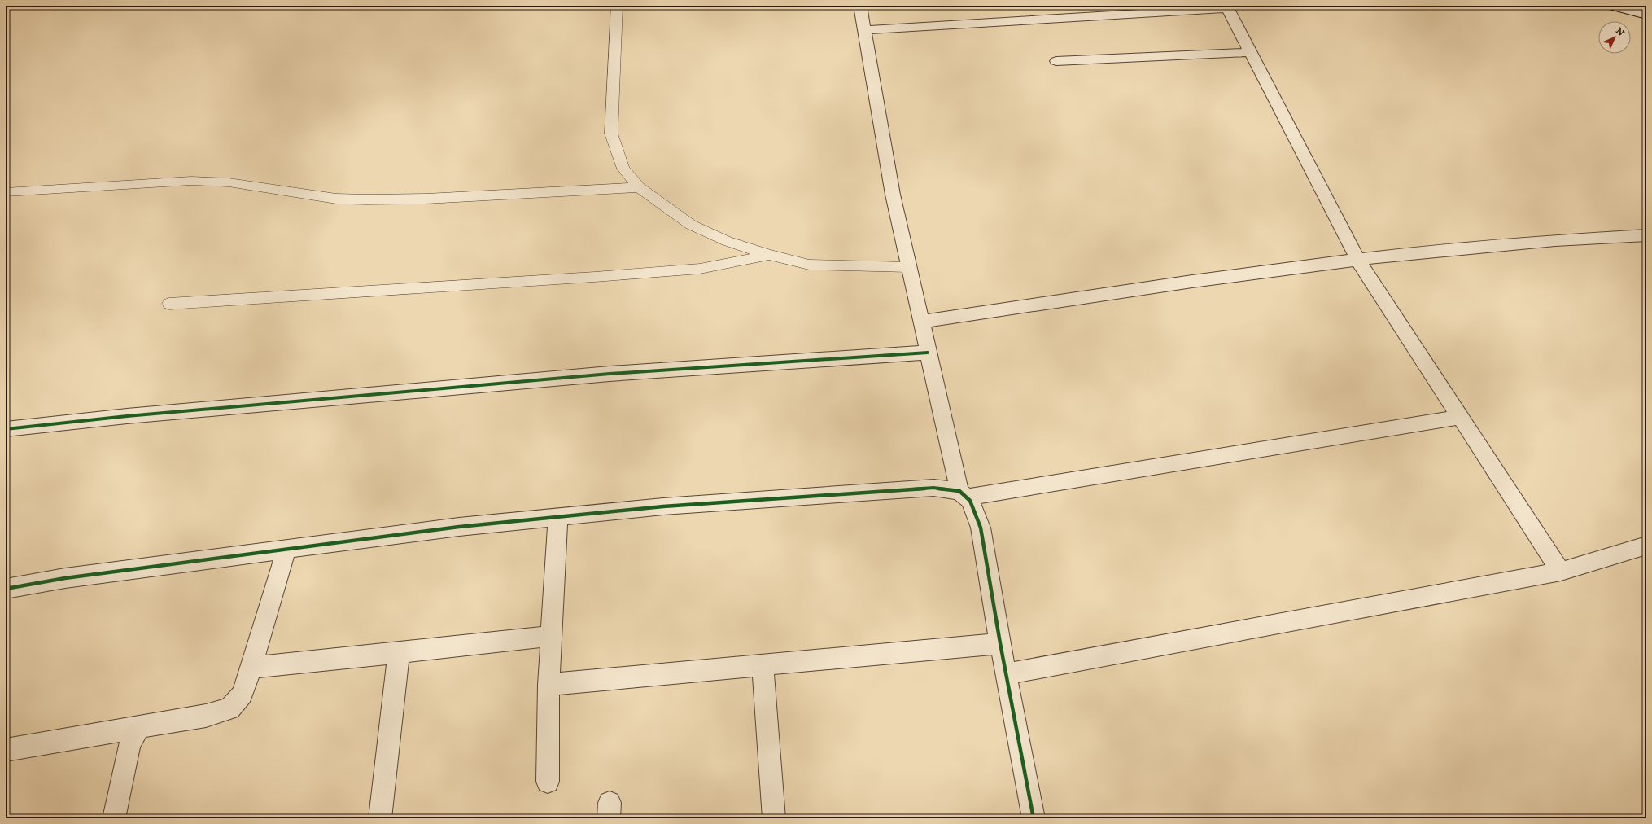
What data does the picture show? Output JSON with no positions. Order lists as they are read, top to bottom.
{
  "north": "top right"
}
